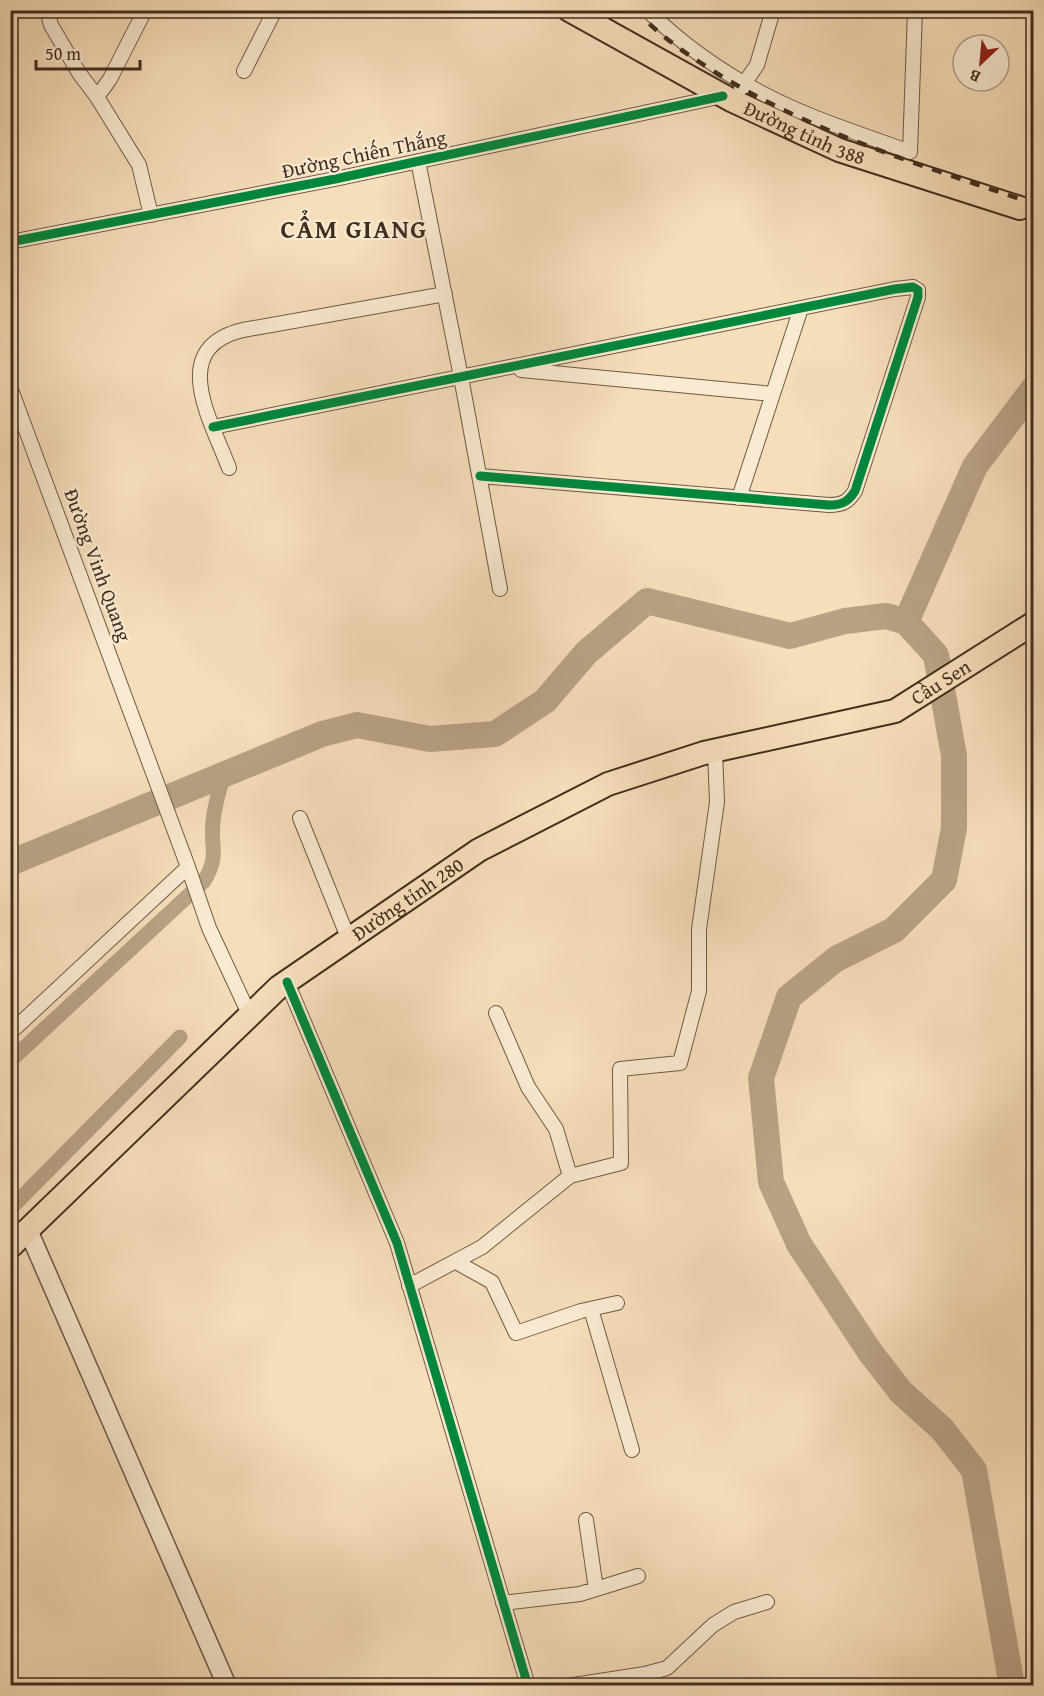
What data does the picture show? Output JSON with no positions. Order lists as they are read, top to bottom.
{
  "streets": {
    "main road": ["Đường tỉnh 388", "Cầu Sen", "Đường tỉnh 280"],
    "street": ["Đường Chiến Thắng", "Đường Vinh Quang"]
  },
  "crossings": [
    ["Đường tỉnh 388", "Đường Chiến Thắng"],
    ["Đường Vinh Quang", "Đường tỉnh 280"],
    ["Cầu Sen", "Đường tỉnh 280"]
  ],
  "districts": ["CẨM GIANG"],
  "scale_bar": "50 m",
  "north": "bottom left"
}
